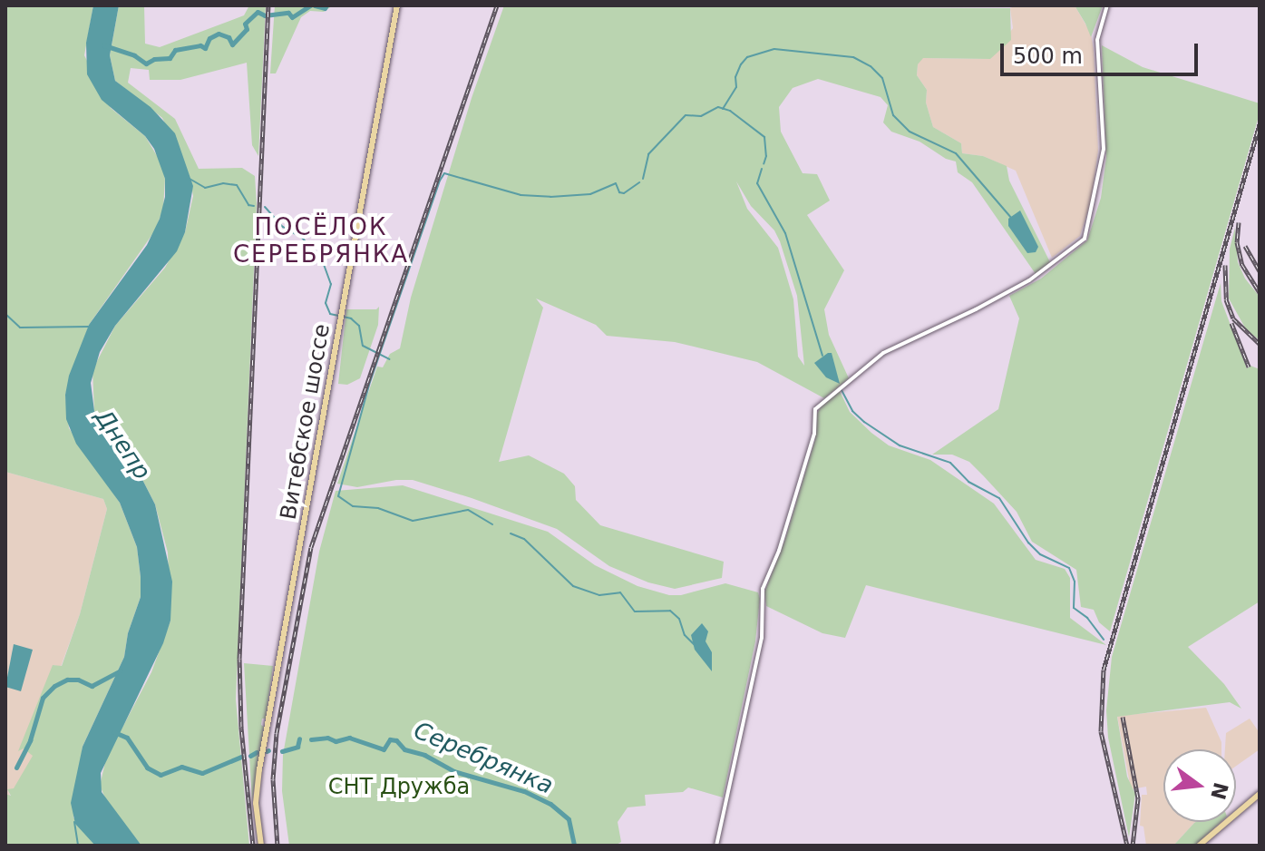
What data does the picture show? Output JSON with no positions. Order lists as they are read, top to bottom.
{
  "streets": {
    "main road": ["Витебское шоссе"]
  },
  "districts": ["ПОСЁЛОК СЕРЕБРЯНКА"],
  "water": ["Днепр", "Серебрянка"],
  "parks": ["СНТ Дружба"],
  "scale_bar": "500 m",
  "north": "right"
}
